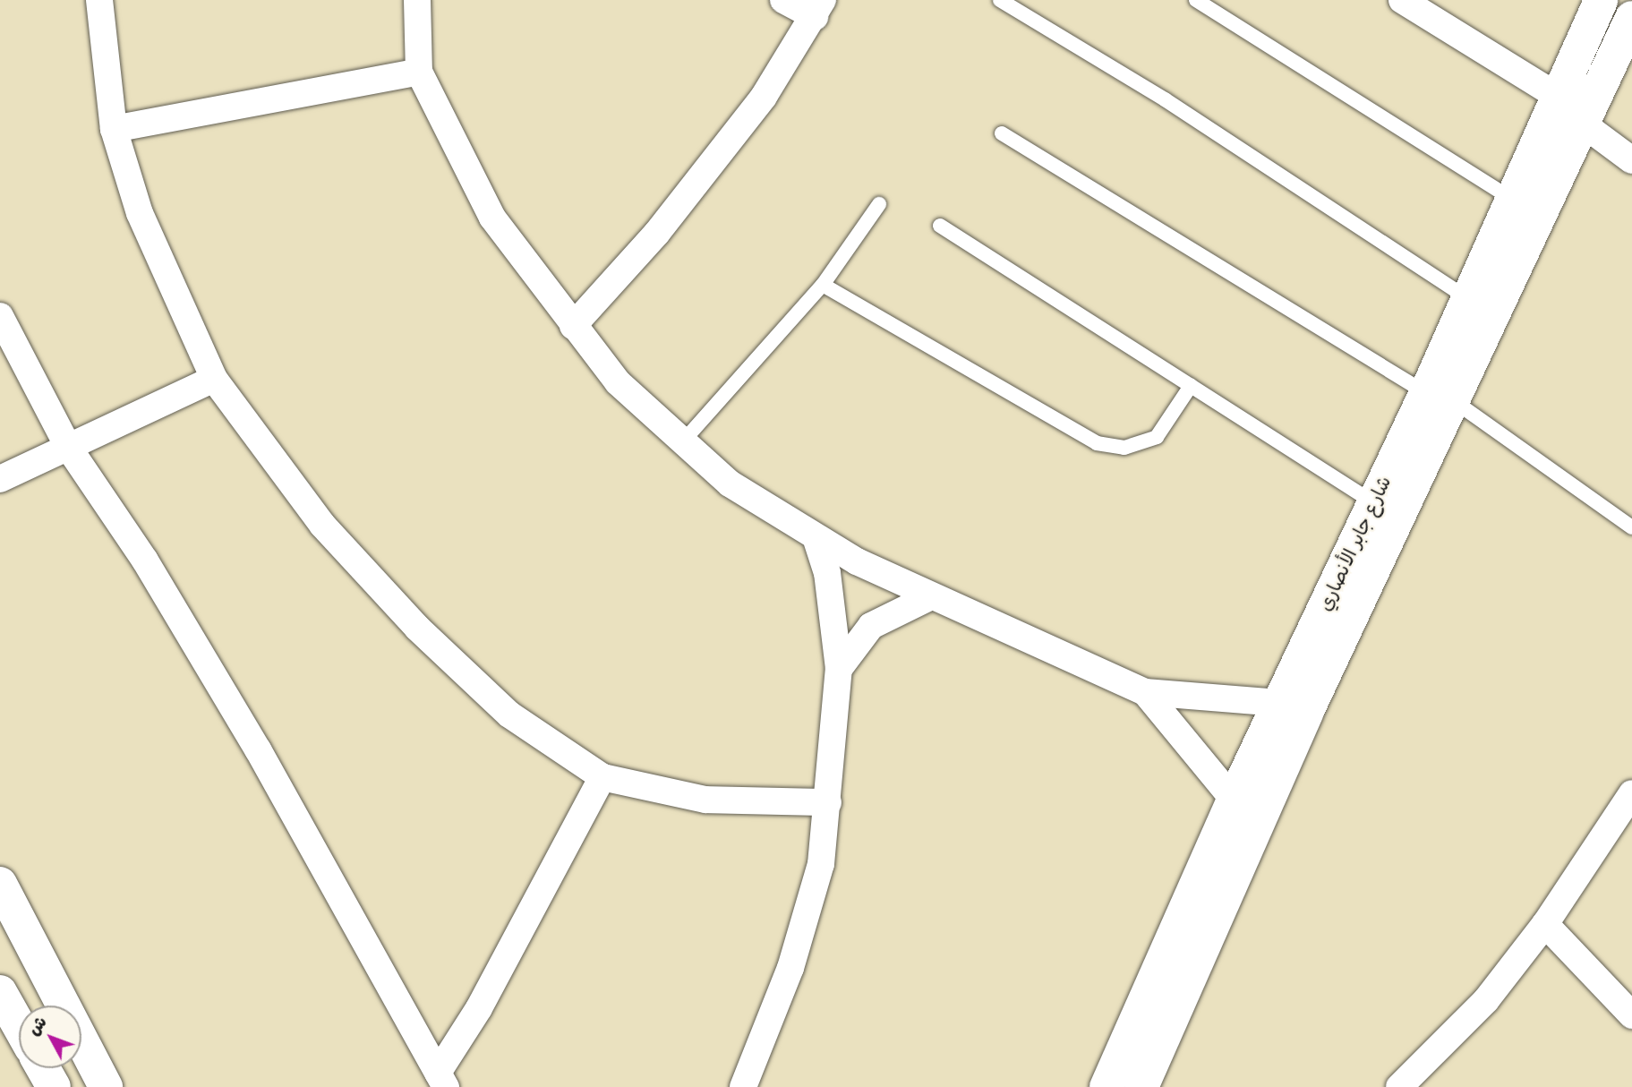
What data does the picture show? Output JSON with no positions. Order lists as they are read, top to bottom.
{
  "streets": {
    "main road": ["شارع جابر الأنصاري"]
  },
  "north": "top left"
}
